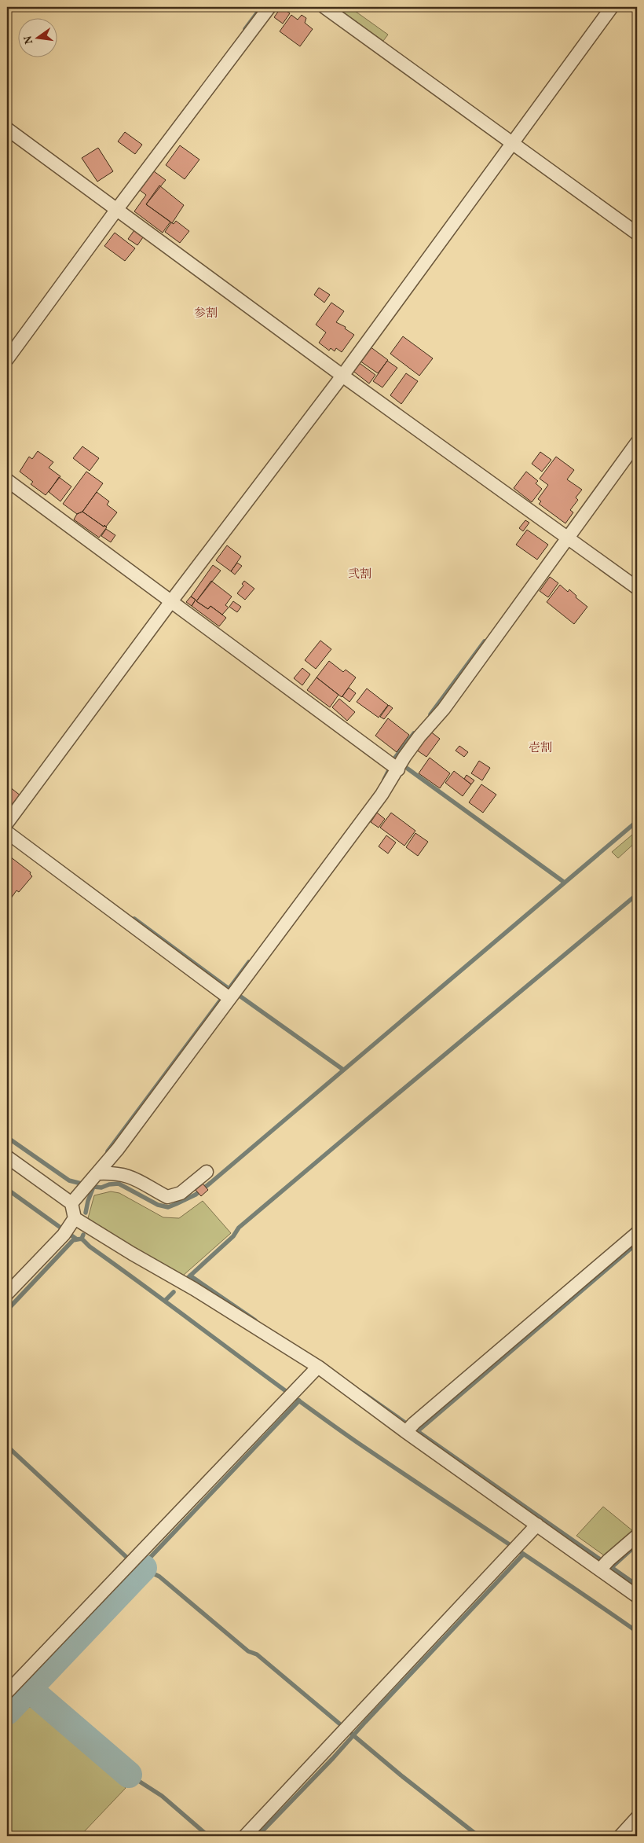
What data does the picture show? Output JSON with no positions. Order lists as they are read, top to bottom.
{
  "districts": ["参割", "弐割", "壱割"],
  "north": "left"
}
